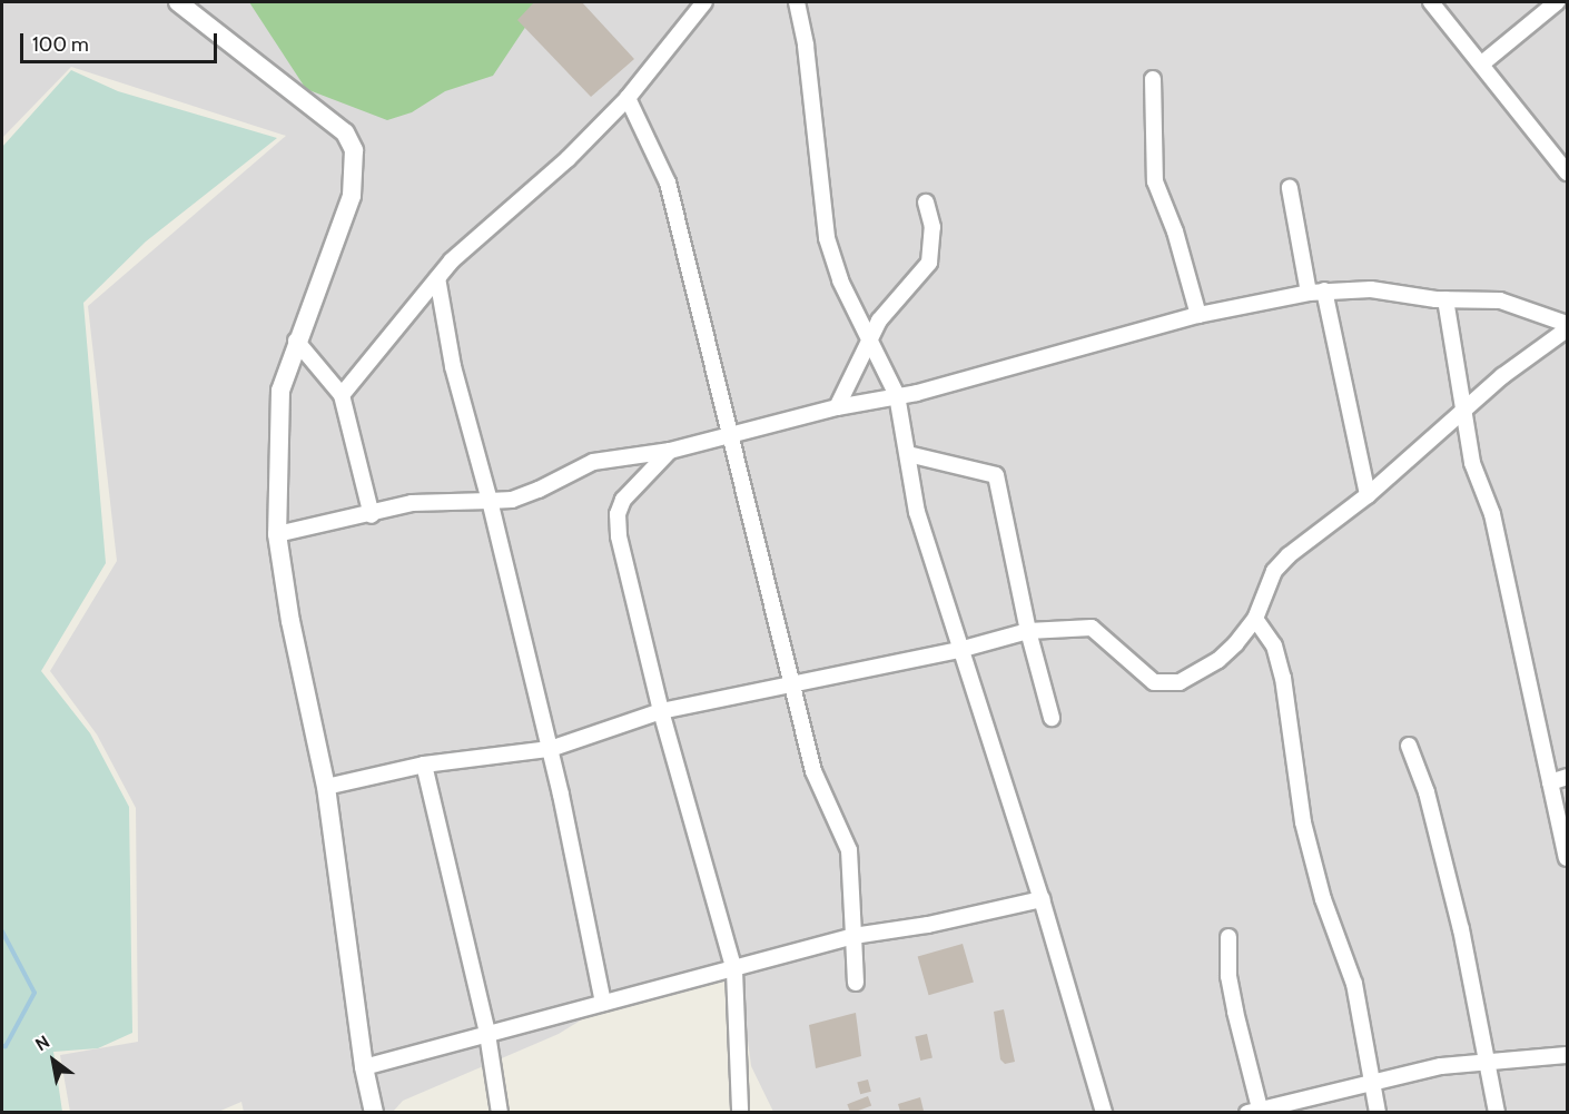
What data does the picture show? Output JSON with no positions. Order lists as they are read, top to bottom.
{
  "scale_bar": "100 m",
  "north": "top left"
}
